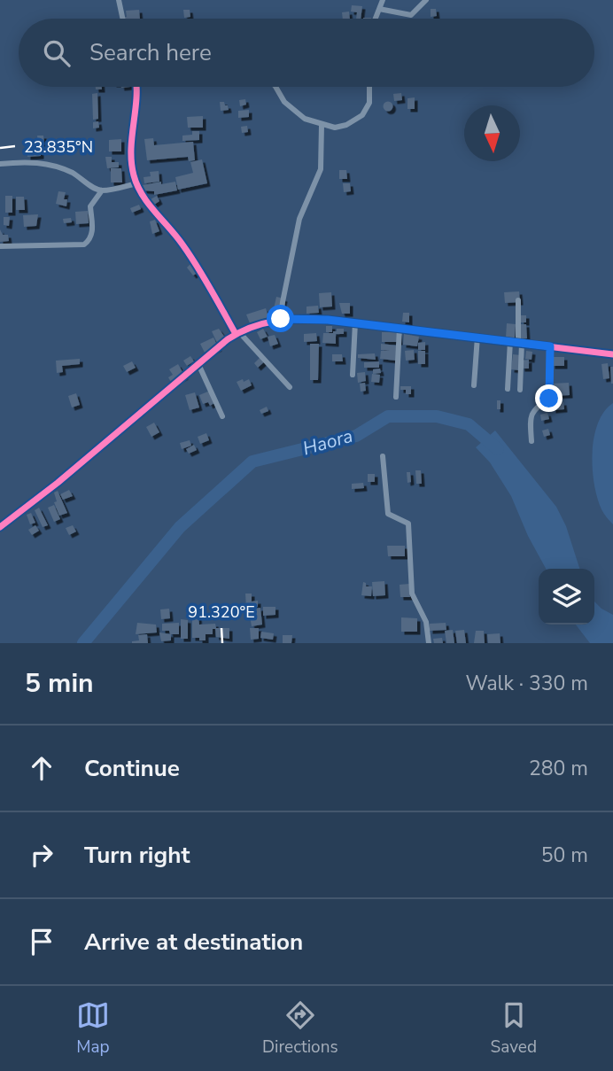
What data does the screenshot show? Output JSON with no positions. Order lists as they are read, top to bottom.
{
  "water": ["Haora"],
  "north": "bottom",
  "page": {
    "search": "Search here",
    "heading": ["5 min", "Walk · 330 m"],
    "list": [
      ["Continue", "280 m"],
      ["Turn right", "50 m"],
      "Arrive at destination"
    ],
    "nav": ["Map", "Directions", "Saved"]
  },
  "coordinates": ["23.835°N", "91.320°E"]
}
